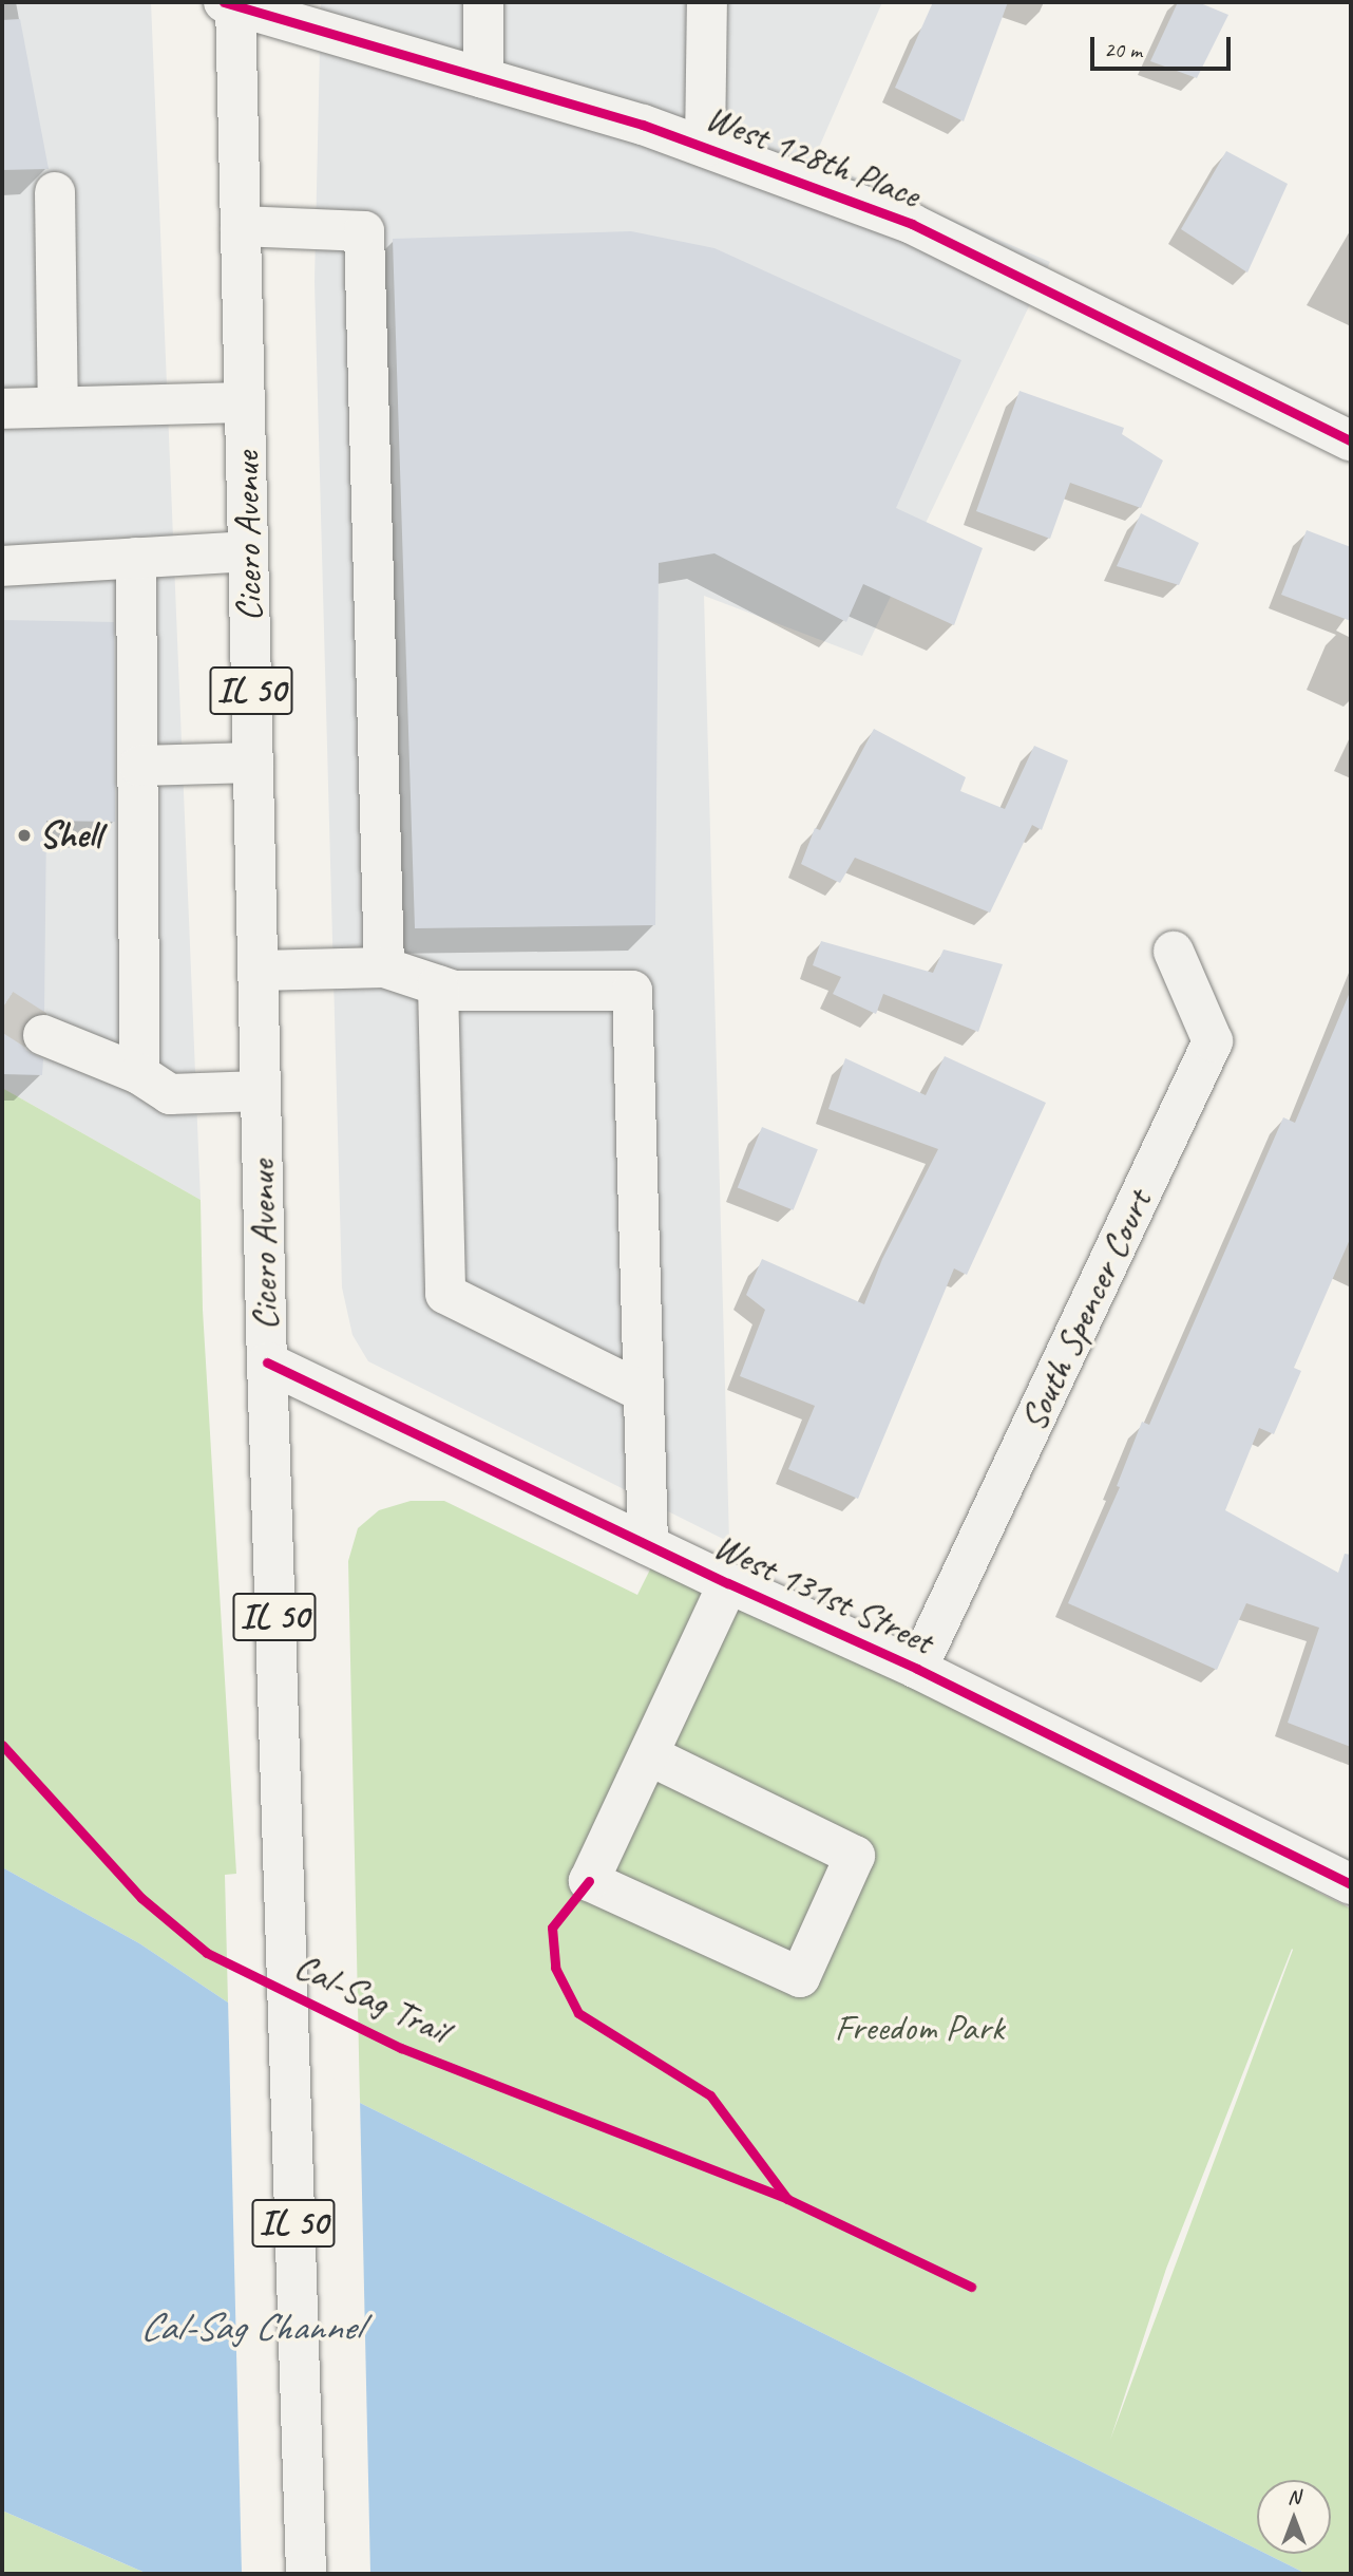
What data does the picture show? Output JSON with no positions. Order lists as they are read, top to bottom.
{
  "streets": {
    "street": [
      "West 128th Place",
      "Cicero Avenue",
      "IL 50",
      "South Spencer Court",
      "West 131st Street"
    ],
    "cycle path": ["Cal-Sag Trail"]
  },
  "crossings": [
    ["West 128th Place", "Cicero Avenue"],
    ["Cicero Avenue", "West 131st Street"],
    ["South Spencer Court", "West 131st Street"]
  ],
  "water": ["Cal-Sag Channel"],
  "parks": ["Freedom Park"],
  "places": ["Shell"],
  "scale_bar": "20 m",
  "north": "top"
}
